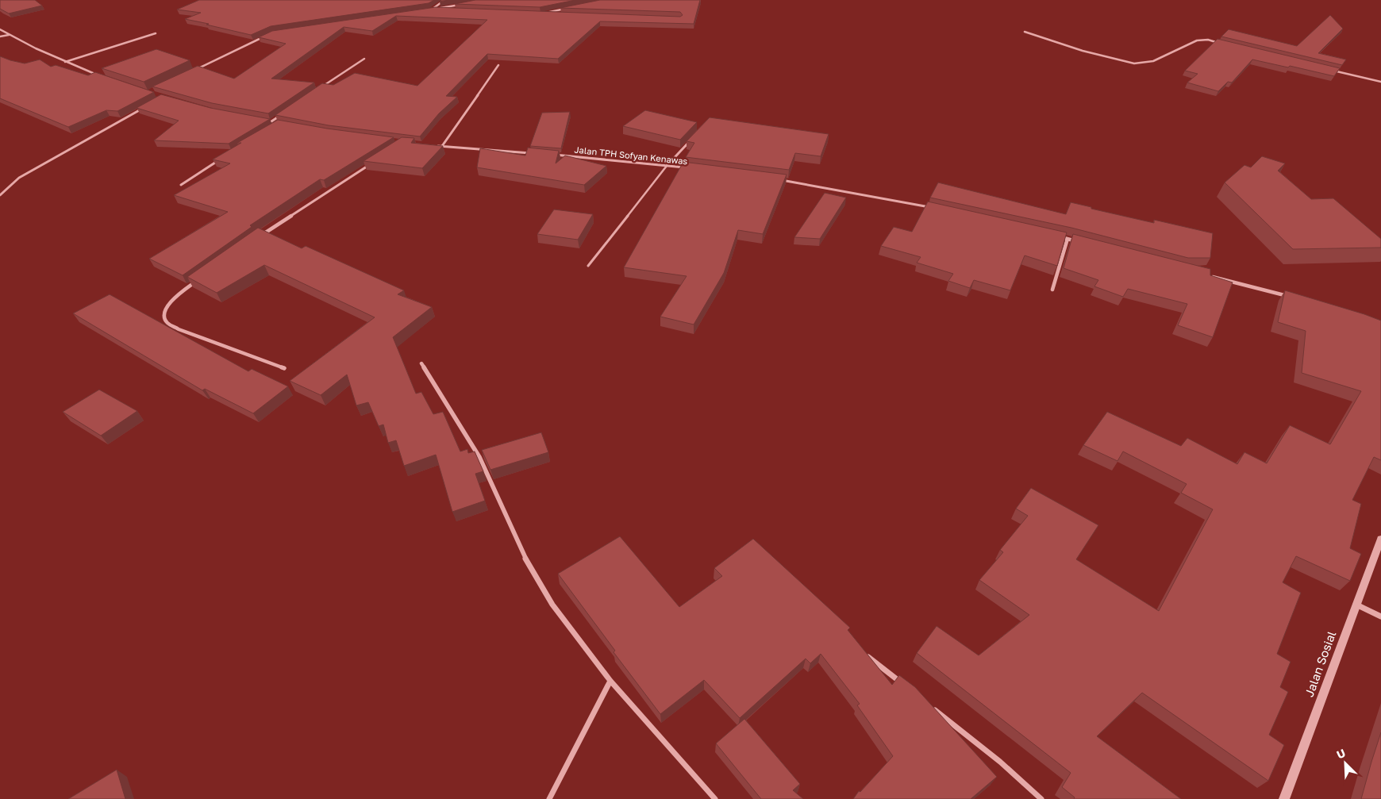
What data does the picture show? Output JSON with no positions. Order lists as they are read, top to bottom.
{
  "streets": {
    "street": ["Jalan TPH Sofyan Kenawas", "Jalan Sosial"]
  },
  "north": "top left"
}
